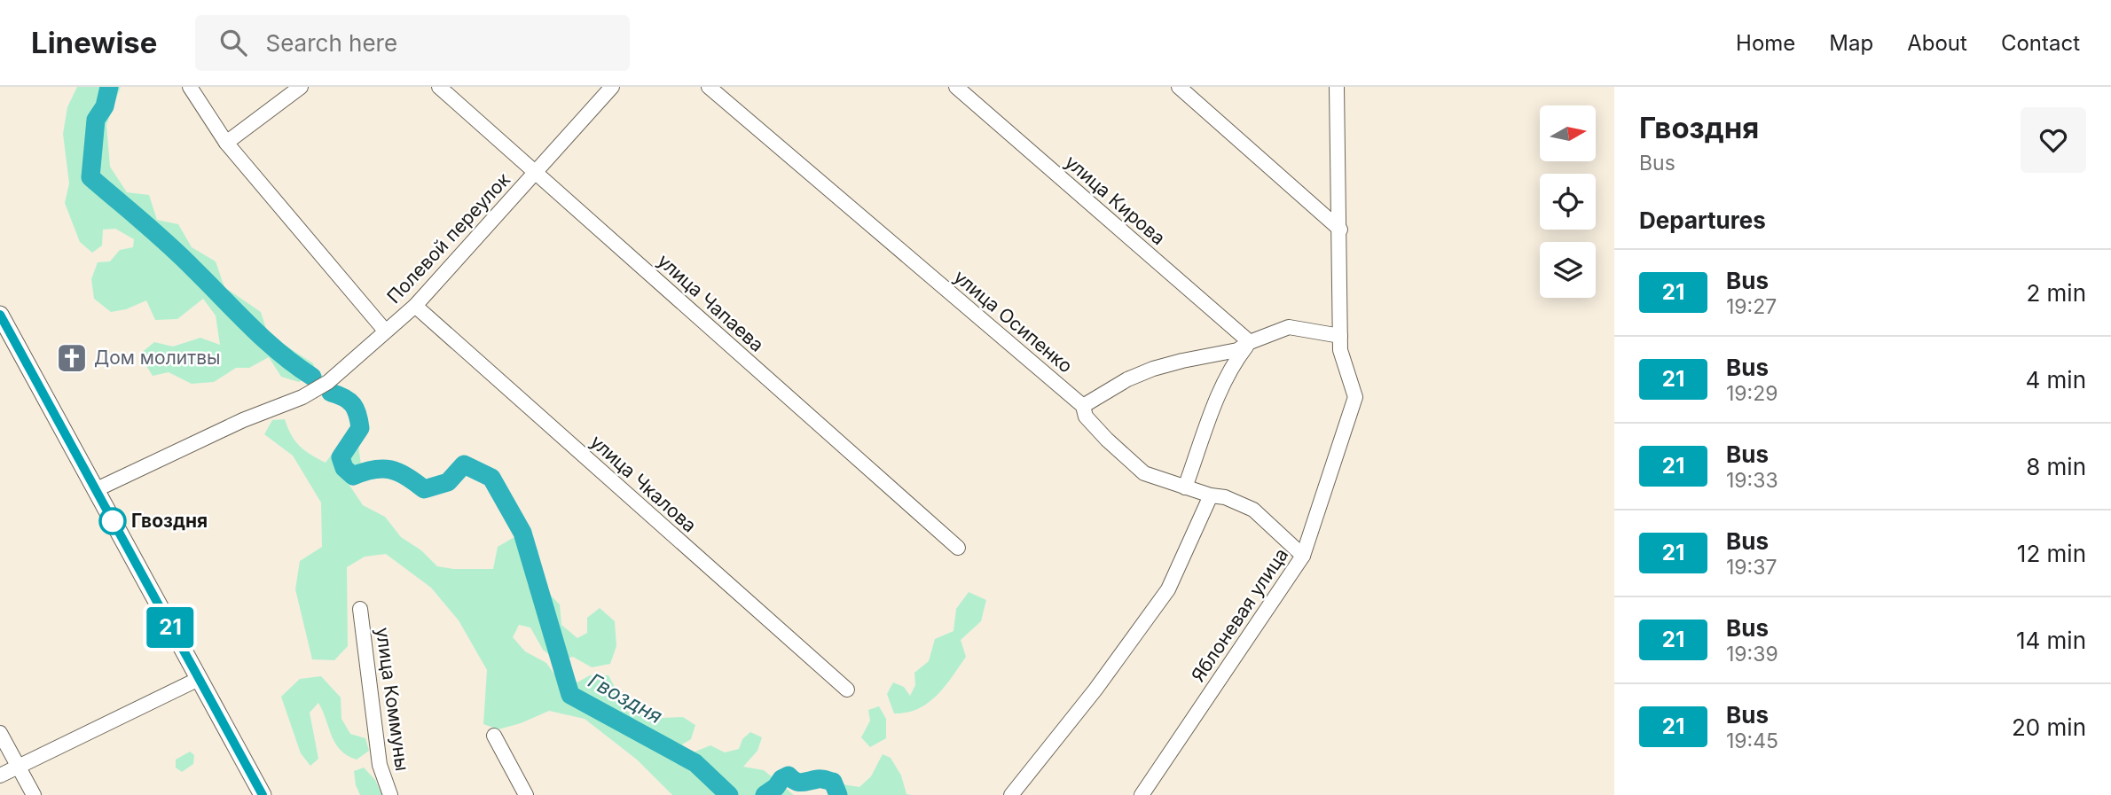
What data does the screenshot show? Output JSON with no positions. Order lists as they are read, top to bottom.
{
  "streets": {
    "street": [
      "улица Кирова",
      "Полевой переулок",
      "улица Чапаева",
      "улица Осипенко",
      "улица Чкалова",
      "Яблоневая улица",
      "улица Коммуны"
    ]
  },
  "crossings": [
    ["Полевой переулок", "улица Чапаева"],
    ["Полевой переулок", "улица Чкалова"],
    ["улица Осипенко", "Яблоневая улица"]
  ],
  "water": ["Гвоздня"],
  "places": {
    "church": ["Дом молитвы"],
    "other": ["Гвоздня"]
  },
  "lines": ["bus line 21"],
  "north": "right",
  "page": {
    "header": "Linewise",
    "search": "Search here",
    "nav": [
      "Home",
      "Map",
      "About",
      "Contact"
    ],
    "on_map": "21",
    "heading": [
      ["Гвоздня", "Bus"],
      "Departures"
    ],
    "list": [
      {
        "mark": "21",
        "name": "Bus",
        "note": "19:27",
        "value": "2 min"
      },
      {
        "mark": "21",
        "name": "Bus",
        "note": "19:29",
        "value": "4 min"
      },
      {
        "mark": "21",
        "name": "Bus",
        "note": "19:33",
        "value": "8 min"
      },
      {
        "mark": "21",
        "name": "Bus",
        "note": "19:37",
        "value": "12 min"
      },
      {
        "mark": "21",
        "name": "Bus",
        "note": "19:39",
        "value": "14 min"
      },
      {
        "mark": "21",
        "name": "Bus",
        "note": "19:45",
        "value": "20 min"
      }
    ]
  }
}
